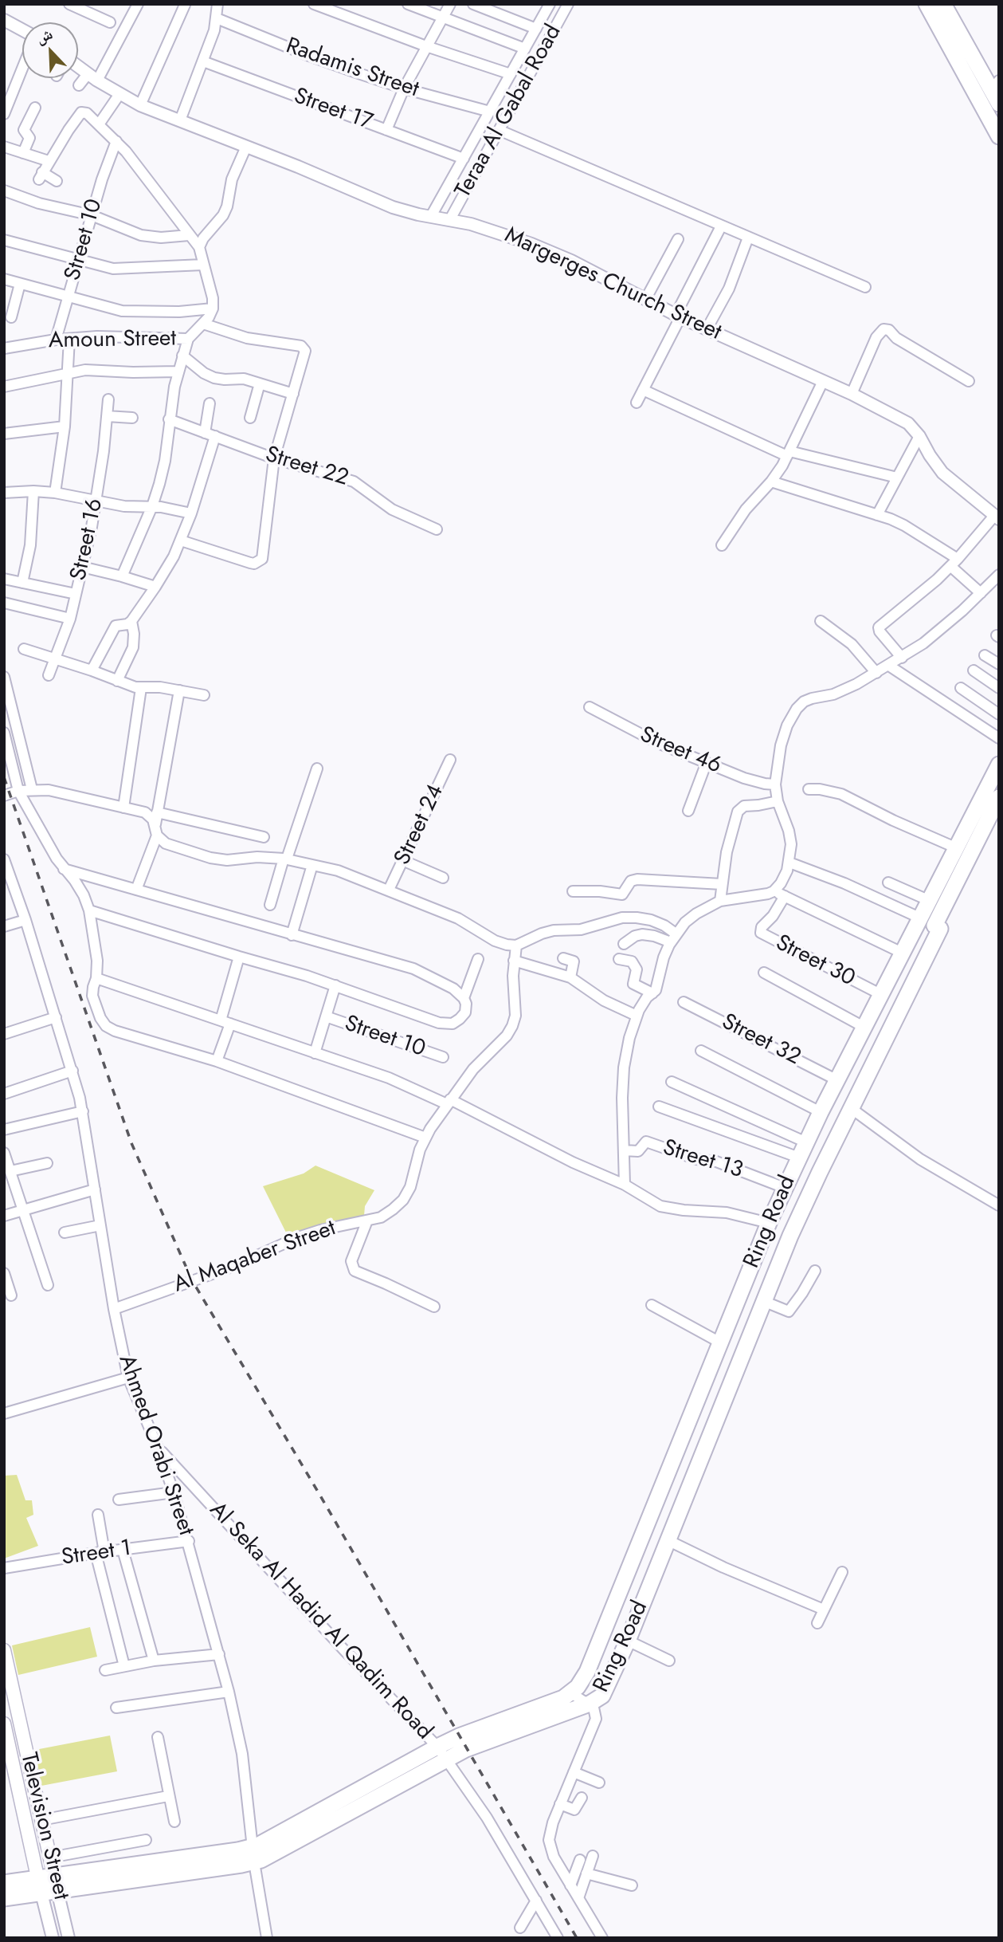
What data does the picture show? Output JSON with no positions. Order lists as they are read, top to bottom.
{
  "streets": {
    "main road": ["Ring Road", "Television Street"],
    "street": [
      "Radamis Street",
      "Street 17",
      "Teraa Al Gabal Road",
      "Street 10",
      "Margerges Church Street",
      "Amoun Street",
      "Street 22",
      "Street 16",
      "Street 46",
      "Street 24",
      "Street 30",
      "Street 32",
      "Street 13",
      "Al Maqaber Street",
      "Ahmed Orabi Street",
      "Street 1",
      "Al Seka Al Hadid Al Qadim Road"
    ]
  },
  "crossings": [
    ["Radamis Street", "Teraa Al Gabal Road"],
    ["Street 17", "Teraa Al Gabal Road"],
    ["Teraa Al Gabal Road", "Margerges Church Street"],
    ["Street 10", "Amoun Street"],
    ["Street 30", "Ring Road"],
    ["Street 32", "Ring Road"],
    ["Street 13", "Ring Road"],
    ["Al Maqaber Street", "Ahmed Orabi Street"],
    ["Ahmed Orabi Street", "Street 1"],
    ["Ahmed Orabi Street", "Al Seka Al Hadid Al Qadim Road"]
  ],
  "north": "top left"
}
